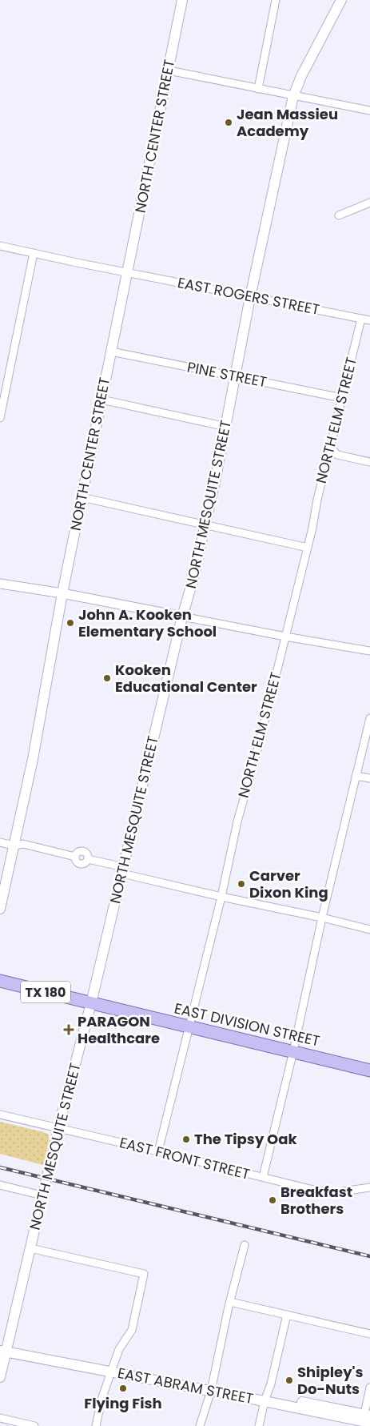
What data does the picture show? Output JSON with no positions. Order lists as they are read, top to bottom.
{
  "streets": {
    "main road": [
      "NORTH CENTER STREET",
      "NORTH MESQUITE STREET",
      "TX 180",
      "EAST DIVISION STREET",
      "EAST ABRAM STREET"
    ],
    "street": [
      "EAST ROGERS STREET",
      "PINE STREET",
      "NORTH ELM STREET",
      "EAST FRONT STREET"
    ]
  },
  "crossings": [
    ["NORTH CENTER STREET", "EAST ROGERS STREET"],
    ["NORTH CENTER STREET", "PINE STREET"],
    ["EAST ROGERS STREET", "NORTH ELM STREET"],
    ["EAST ROGERS STREET", "NORTH MESQUITE STREET"],
    ["PINE STREET", "NORTH ELM STREET"],
    ["PINE STREET", "NORTH MESQUITE STREET"],
    ["NORTH ELM STREET", "EAST DIVISION STREET"],
    ["NORTH ELM STREET", "EAST FRONT STREET"],
    ["NORTH MESQUITE STREET", "EAST DIVISION STREET"],
    ["NORTH MESQUITE STREET", "EAST FRONT STREET"],
    ["NORTH MESQUITE STREET", "EAST ABRAM STREET"]
  ],
  "places": {
    "other": [
      "Jean Massieu Academy",
      "John A. Kooken Elementary School",
      "Kooken Educational Center",
      "Carver Dixon King",
      "The Tipsy Oak",
      "Breakfast Brothers",
      "Shipley's Do-Nuts",
      "Flying Fish"
    ],
    "health": ["PARAGON Healthcare"]
  }
}
